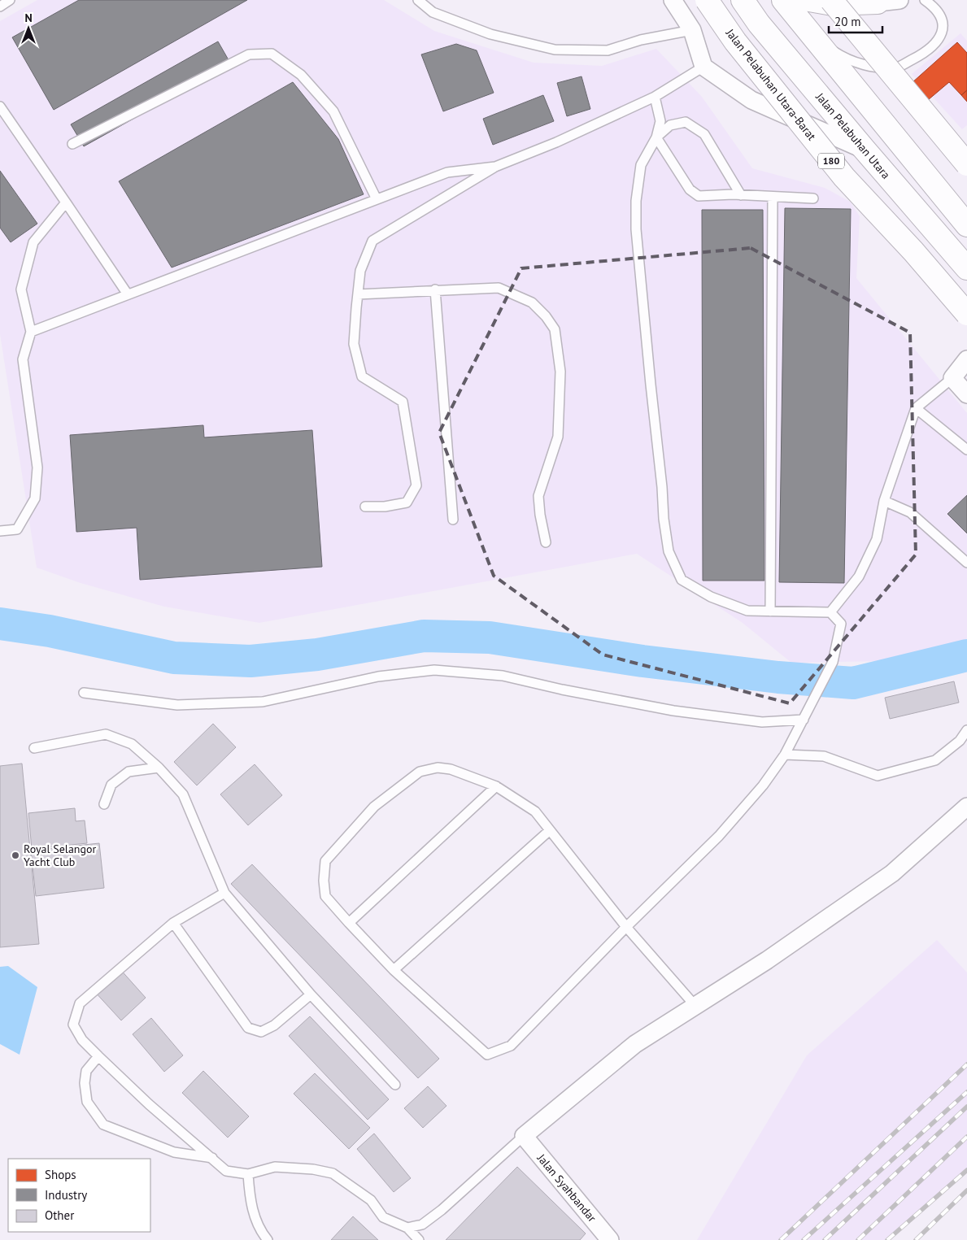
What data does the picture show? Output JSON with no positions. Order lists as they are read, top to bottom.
{
  "streets": {
    "main road": ["Jalan Pelabuhan Utara-Barat", "Jalan Pelabuhan Utara", "180"],
    "street": ["Jalan Syahbandar"]
  },
  "places": ["Royal Selangor Yacht Club"],
  "legend": ["Shops", "Industry", "Other"],
  "scale_bar": "20 m",
  "north": "top"
}
